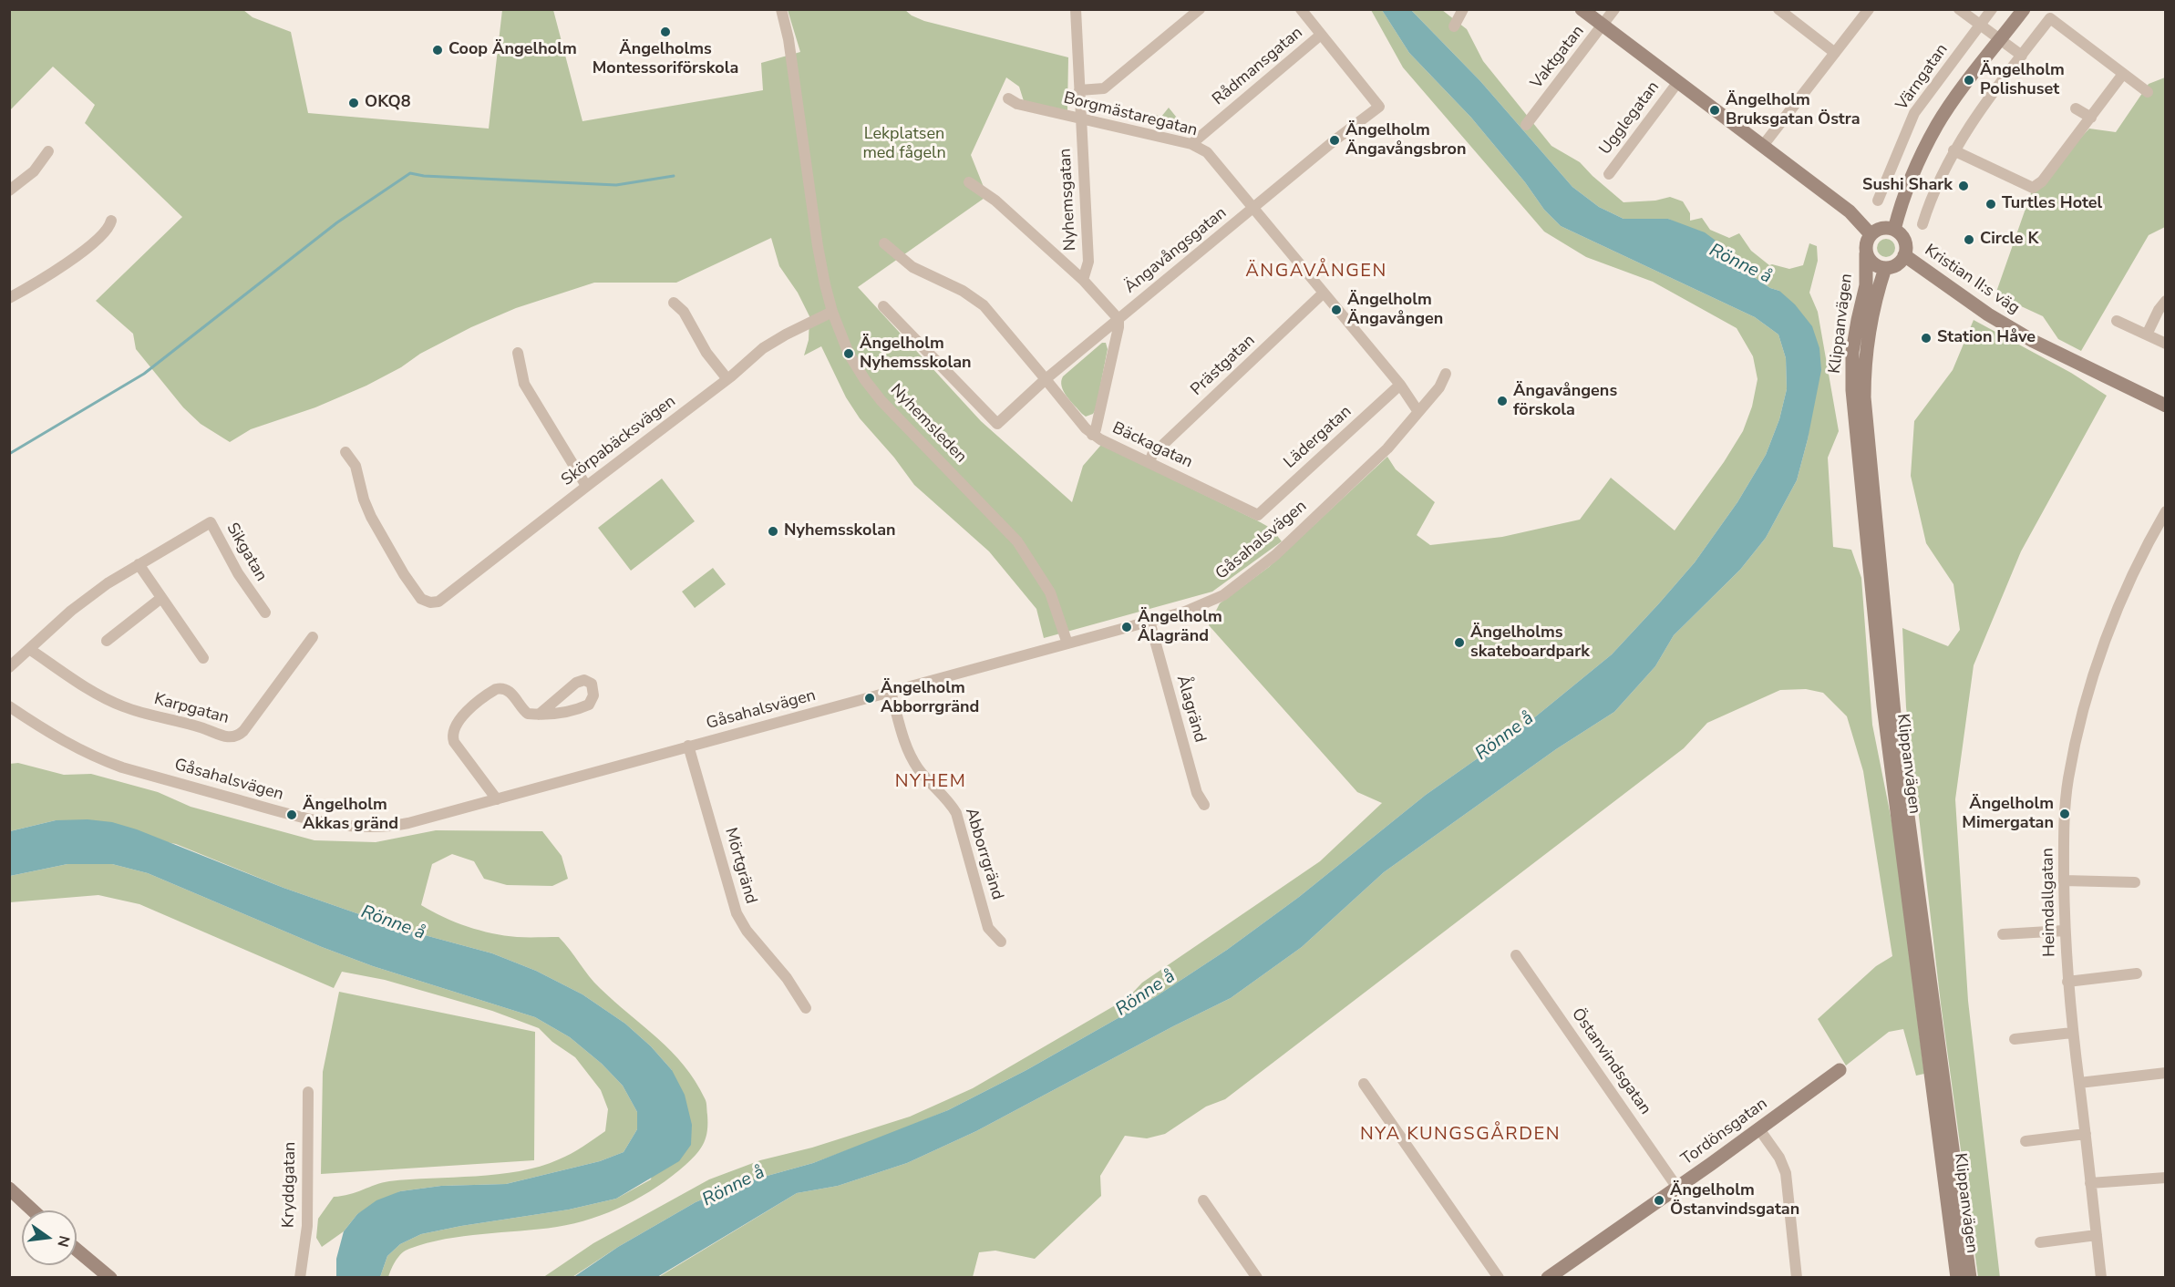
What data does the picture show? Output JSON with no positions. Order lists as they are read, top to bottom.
{
  "streets": {
    "main road": ["Kristian II:s väg", "Klippanvägen", "Tordönsgatan"],
    "street": [
      "Vaktgatan",
      "Rådmansgatan",
      "Värngatan",
      "Borgmästaregatan",
      "Ugglegatan",
      "Nyhemsgatan",
      "Ängavångsgatan",
      "Prästgatan",
      "Nyhemsleden",
      "Lädergatan",
      "Skörpabäcksvägen",
      "Bäckagatan",
      "Gåsahalsvägen",
      "Sikgatan",
      "Karpgatan",
      "Ålagränd",
      "Abborrgränd",
      "Mörtgränd",
      "Heimdallgatan",
      "Östanvindsgatan",
      "Kryddgatan"
    ]
  },
  "crossings": [
    ["Rådmansgatan", "Borgmästaregatan"],
    ["Rådmansgatan", "Ängavångsgatan"],
    ["Borgmästaregatan", "Nyhemsgatan"],
    ["Borgmästaregatan", "Ängavångsgatan"],
    ["Borgmästaregatan", "Prästgatan"],
    ["Borgmästaregatan", "Lädergatan"],
    ["Borgmästaregatan", "Gåsahalsvägen"],
    ["Ängavångsgatan", "Bäckagatan"],
    ["Kristian II:s väg", "Klippanvägen"],
    ["Prästgatan", "Bäckagatan"],
    ["Nyhemsleden", "Skörpabäcksvägen"],
    ["Nyhemsleden", "Gåsahalsvägen"],
    ["Lädergatan", "Bäckagatan"],
    ["Gåsahalsvägen", "Ålagränd"],
    ["Gåsahalsvägen", "Abborrgränd"],
    ["Gåsahalsvägen", "Mörtgränd"],
    ["Sikgatan", "Karpgatan"],
    ["Östanvindsgatan", "Tordönsgatan"]
  ],
  "districts": ["ÄNGAVÅNGEN", "NYHEM", "NYA KUNGSGÅRDEN"],
  "water": ["Rönne å"],
  "parks": ["Lekplatsen med fågeln"],
  "places": [
    "Ängelholms Montessoriförskola",
    "Coop Ängelholm",
    "Ängelholm Polishuset",
    "OKQ8",
    "Ängelholm Bruksgatan Östra",
    "Ängelholm Ängavångsbron",
    "Sushi Shark",
    "Turtles Hotel",
    "Circle K",
    "Ängelholm Ängavången",
    "Station Håve",
    "Ängelholm Nyhemsskolan",
    "Ängavångens förskola",
    "Nyhemsskolan",
    "Ängelholm Ålagränd",
    "Ängelholms skateboardpark",
    "Ängelholm Abborrgränd",
    "Ängelholm Mimergatan",
    "Ängelholm Akkas gränd",
    "Ängelholm Östanvindsgatan"
  ],
  "north": "right"
}
